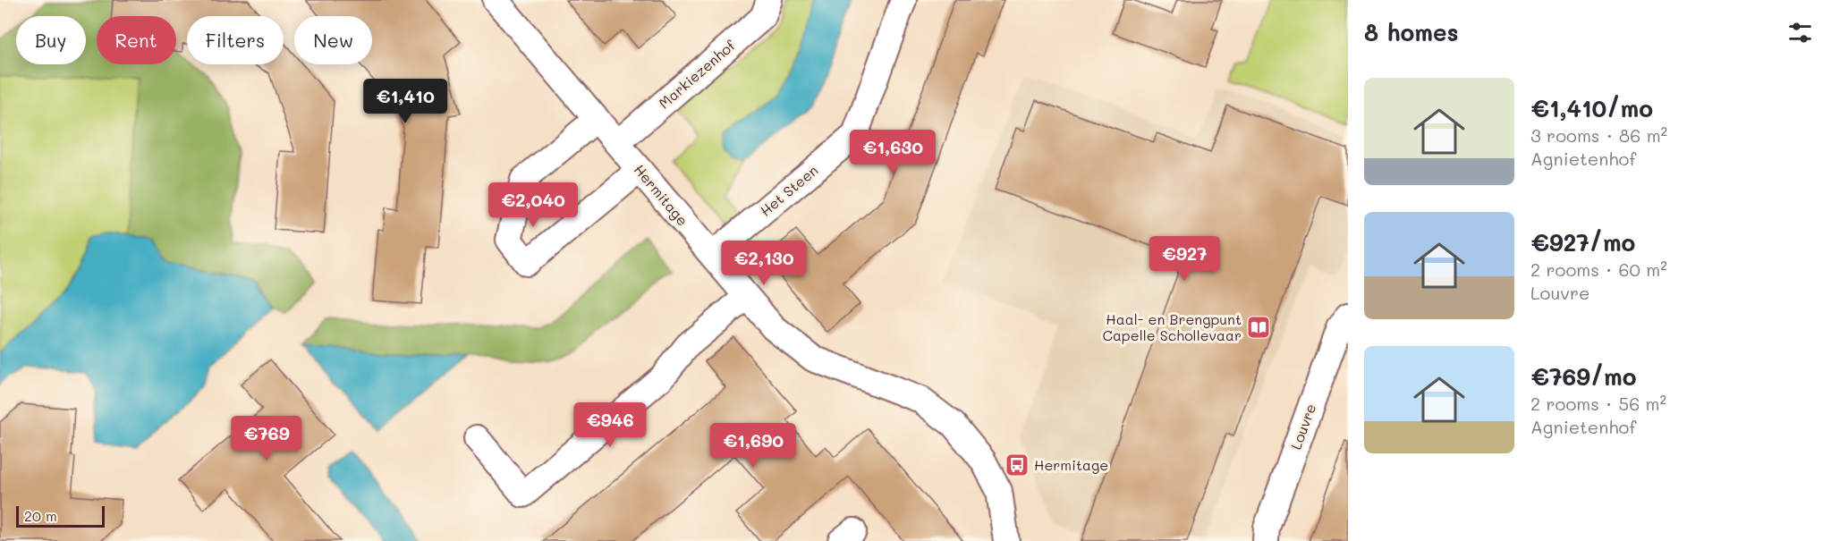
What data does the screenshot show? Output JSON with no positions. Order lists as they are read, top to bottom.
{
  "streets": {
    "street": [
      "Markiezenhof",
      "Het Steen",
      "Hermitage",
      "Louvre"
    ]
  },
  "crossings": [
    ["Markiezenhof", "Hermitage"],
    ["Het Steen", "Hermitage"]
  ],
  "places": {
    "library": ["Haal- en Brengpunt Capelle Schollevaar"],
    "bus stop": ["Hermitage"]
  },
  "scale_bar": "20 m",
  "page": {
    "heading": "8 homes",
    "chip": [
      "Buy",
      "Rent",
      "Filters",
      "New"
    ],
    "list": [
      {
        "name": "€1,410/mo",
        "note": "3 rooms · 86 m² · Agnietenhof"
      },
      {
        "name": "€927/mo",
        "note": "2 rooms · 60 m² · Louvre"
      },
      {
        "name": "€769/mo",
        "note": "2 rooms · 56 m² · Agnietenhof"
      }
    ],
    "price": [
      "€1,410",
      "€1,630",
      "€2,040",
      "€927",
      "€2,130",
      "€946",
      "€769",
      "€1,690"
    ],
    "scale": "20 m"
  }
}
